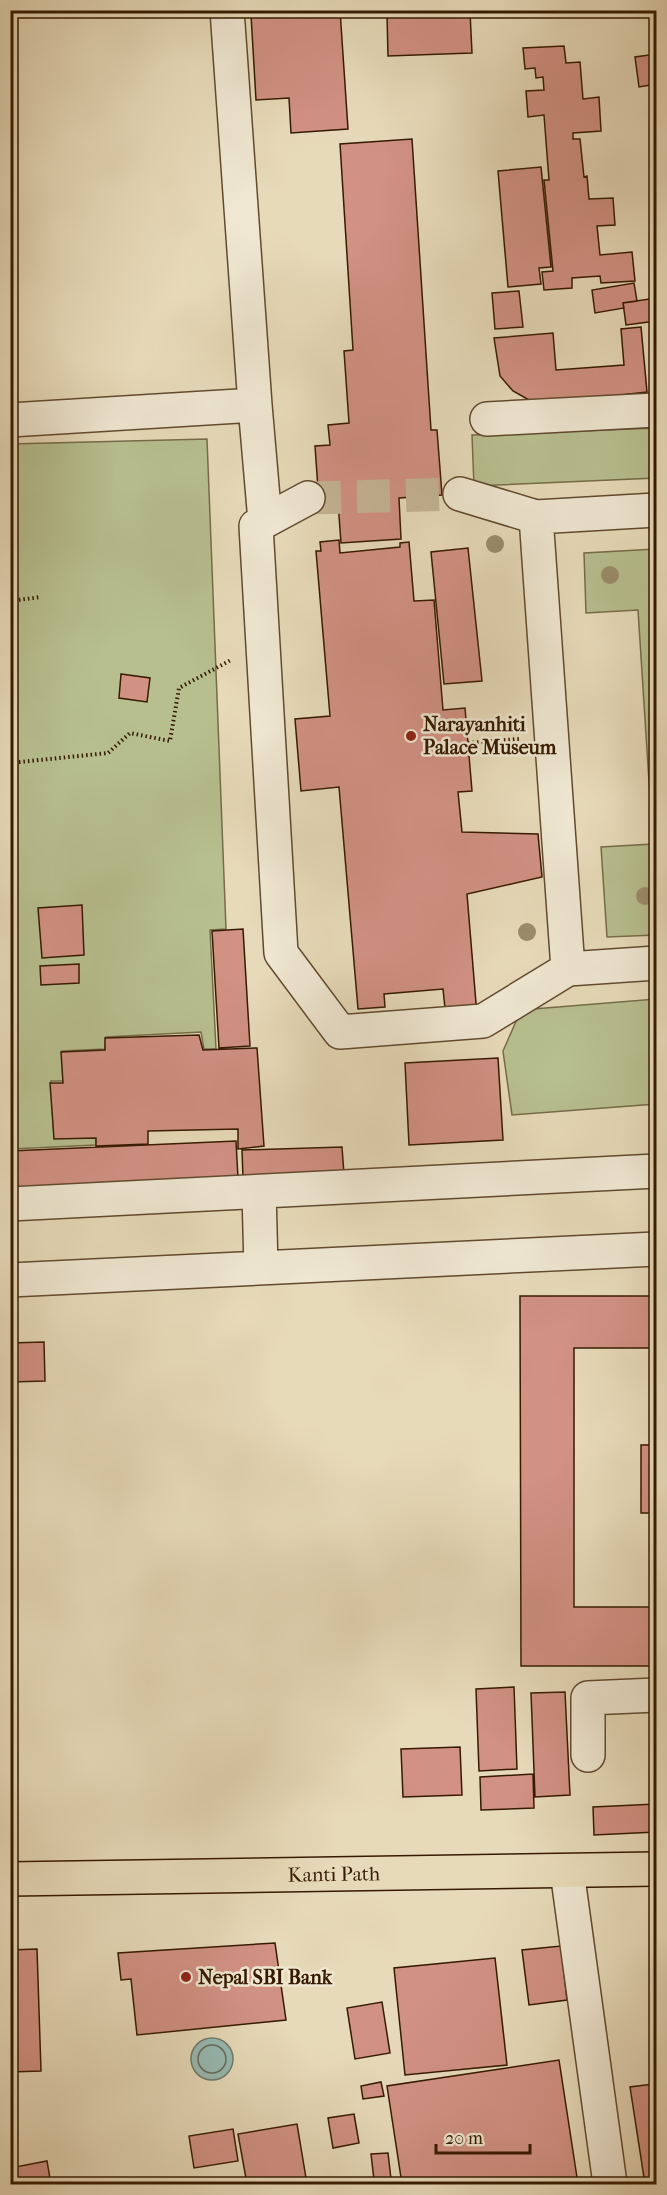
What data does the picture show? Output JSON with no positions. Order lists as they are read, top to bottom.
{
  "streets": {
    "main road": ["Kanti Path"]
  },
  "places": ["Narayanhiti Palace Museum", "Nepal SBI Bank"],
  "scale_bar": "20 m"
}
